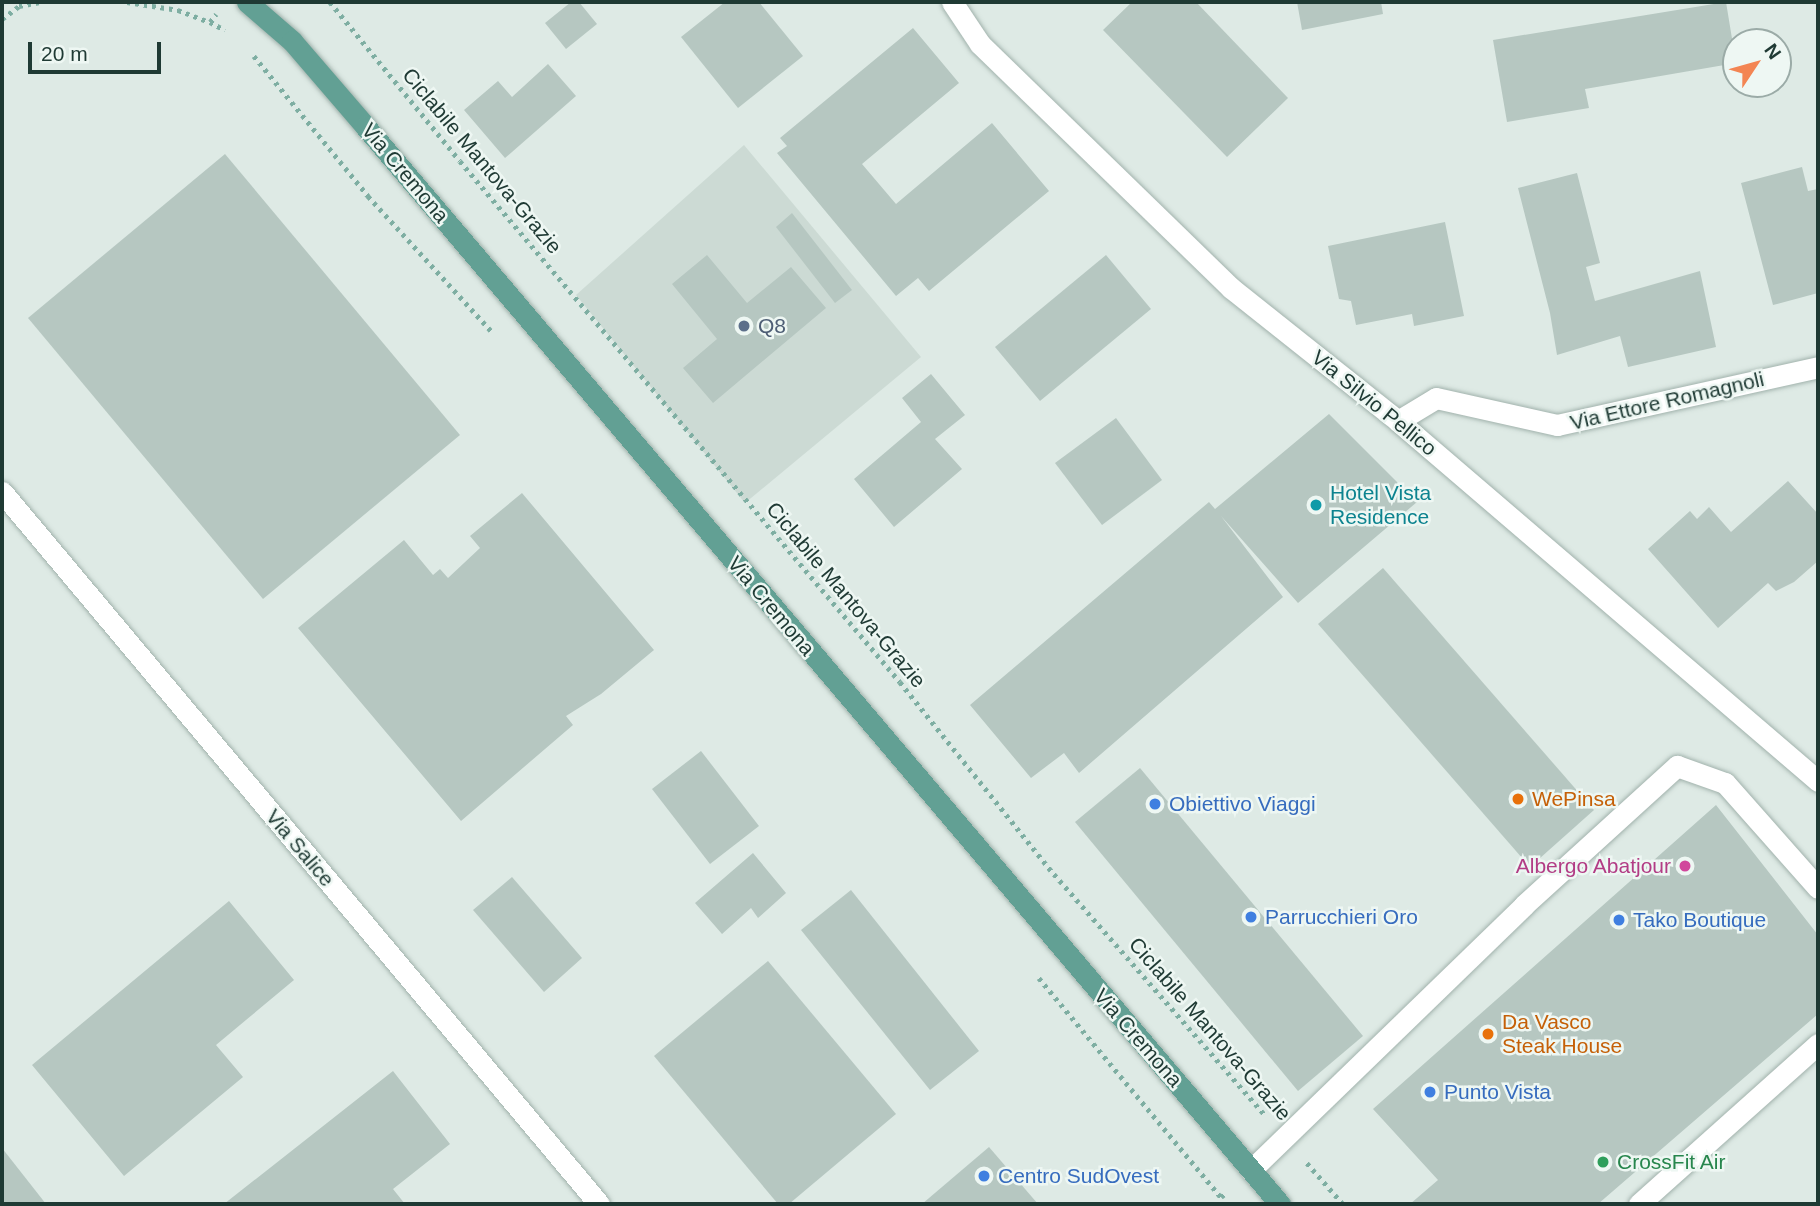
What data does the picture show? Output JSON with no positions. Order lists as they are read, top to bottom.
{
  "streets": {
    "main road": ["Via Cremona"],
    "street": ["Via Ettore Romagnoli", "Via Silvio Pellico", "Via Salice"],
    "path": ["Ciclabile Mantova-Grazie"]
  },
  "crossings": [
    ["Via Ettore Romagnoli", "Via Silvio Pellico"]
  ],
  "places": [
    "Q8",
    "Hotel Vista Residence",
    "WePinsa",
    "Obiettivo Viaggi",
    "Albergo Abatjour",
    "Parrucchieri Oro",
    "Tako Boutique",
    "Da Vasco Steak House",
    "Punto Vista",
    "CrossFit Air",
    "Centro SudOvest"
  ],
  "scale_bar": "20 m",
  "north": "top right"
}
